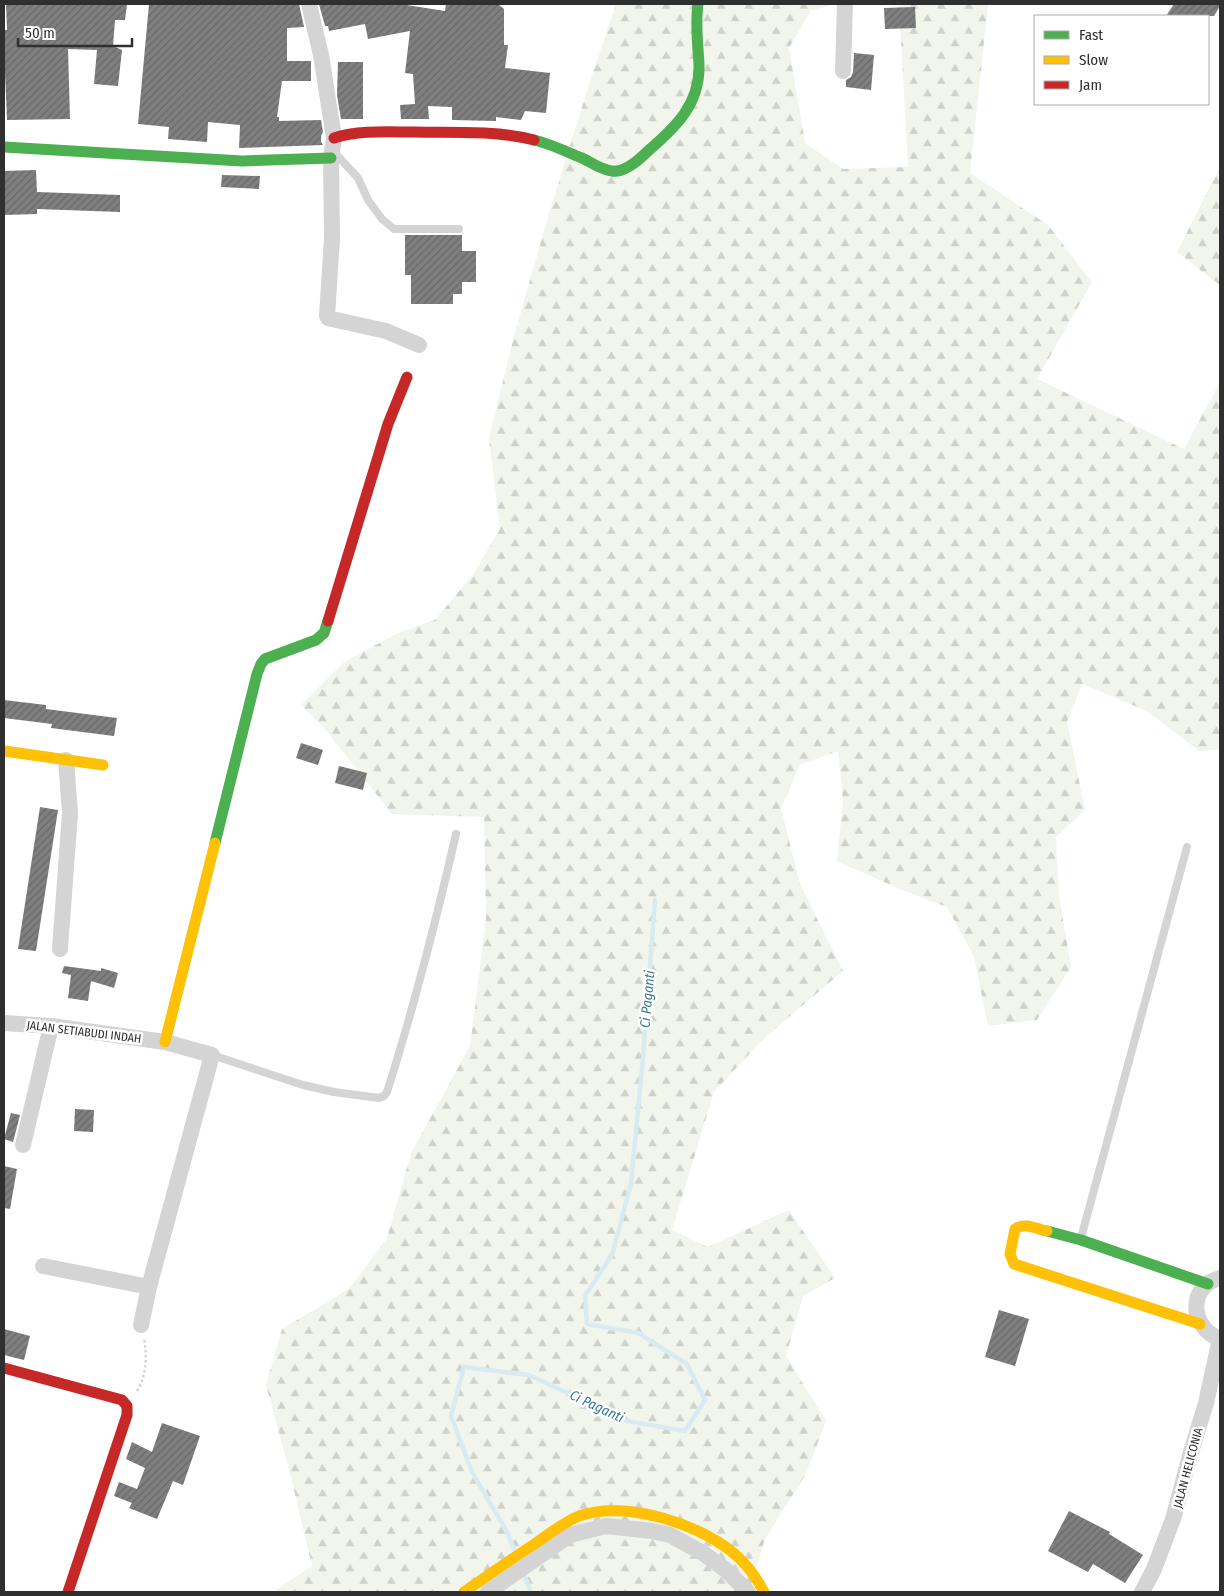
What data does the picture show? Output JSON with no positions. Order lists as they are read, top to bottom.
{
  "streets": {
    "street": ["JALAN SETIABUDI INDAH", "JALAN HELICONIA"]
  },
  "water": ["Ci Paganti"],
  "legend": ["Fast", "Slow", "Jam"],
  "scale_bar": "50 m"
}
